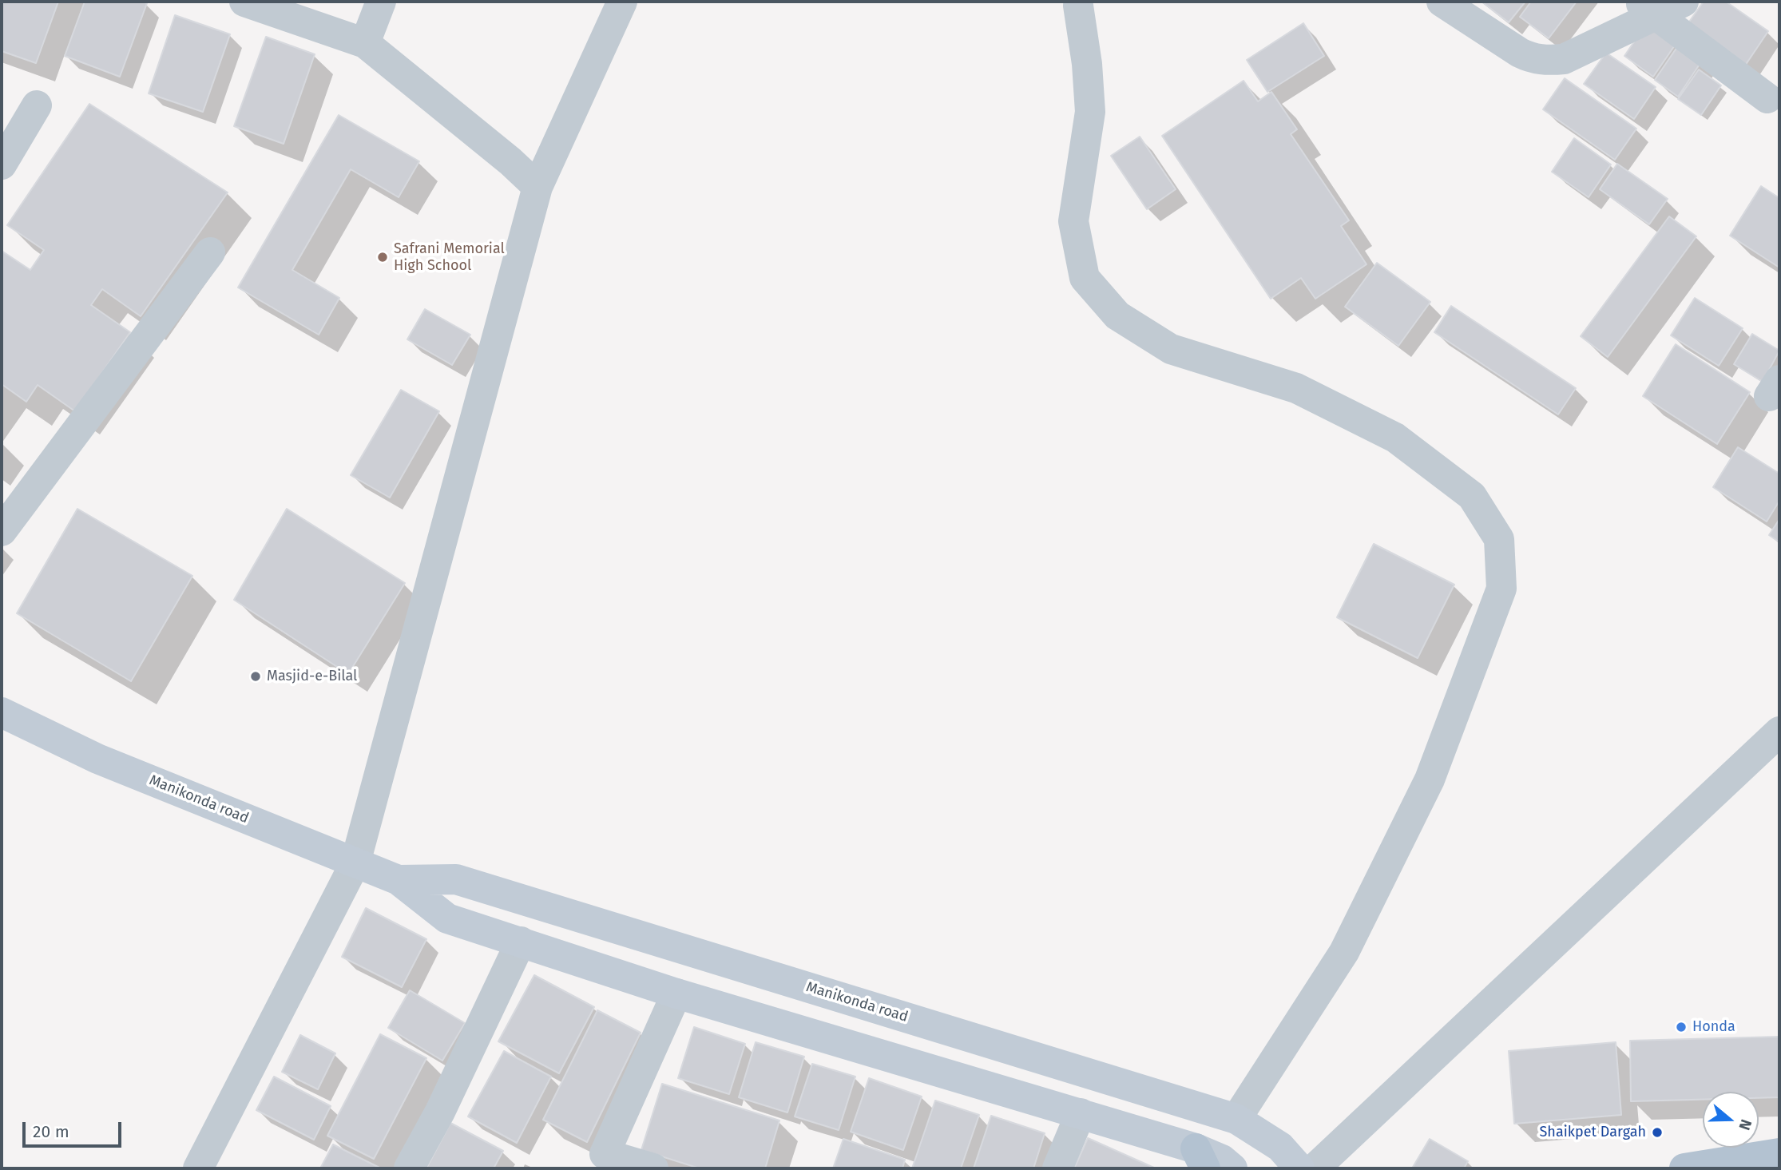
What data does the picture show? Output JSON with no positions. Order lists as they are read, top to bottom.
{
  "streets": {
    "street": ["Manikonda road"]
  },
  "places": [
    "Safrani Memorial High School",
    "Masjid-e-Bilal",
    "Honda",
    "Shaikpet Dargah"
  ],
  "scale_bar": "20 m",
  "north": "right"
}
